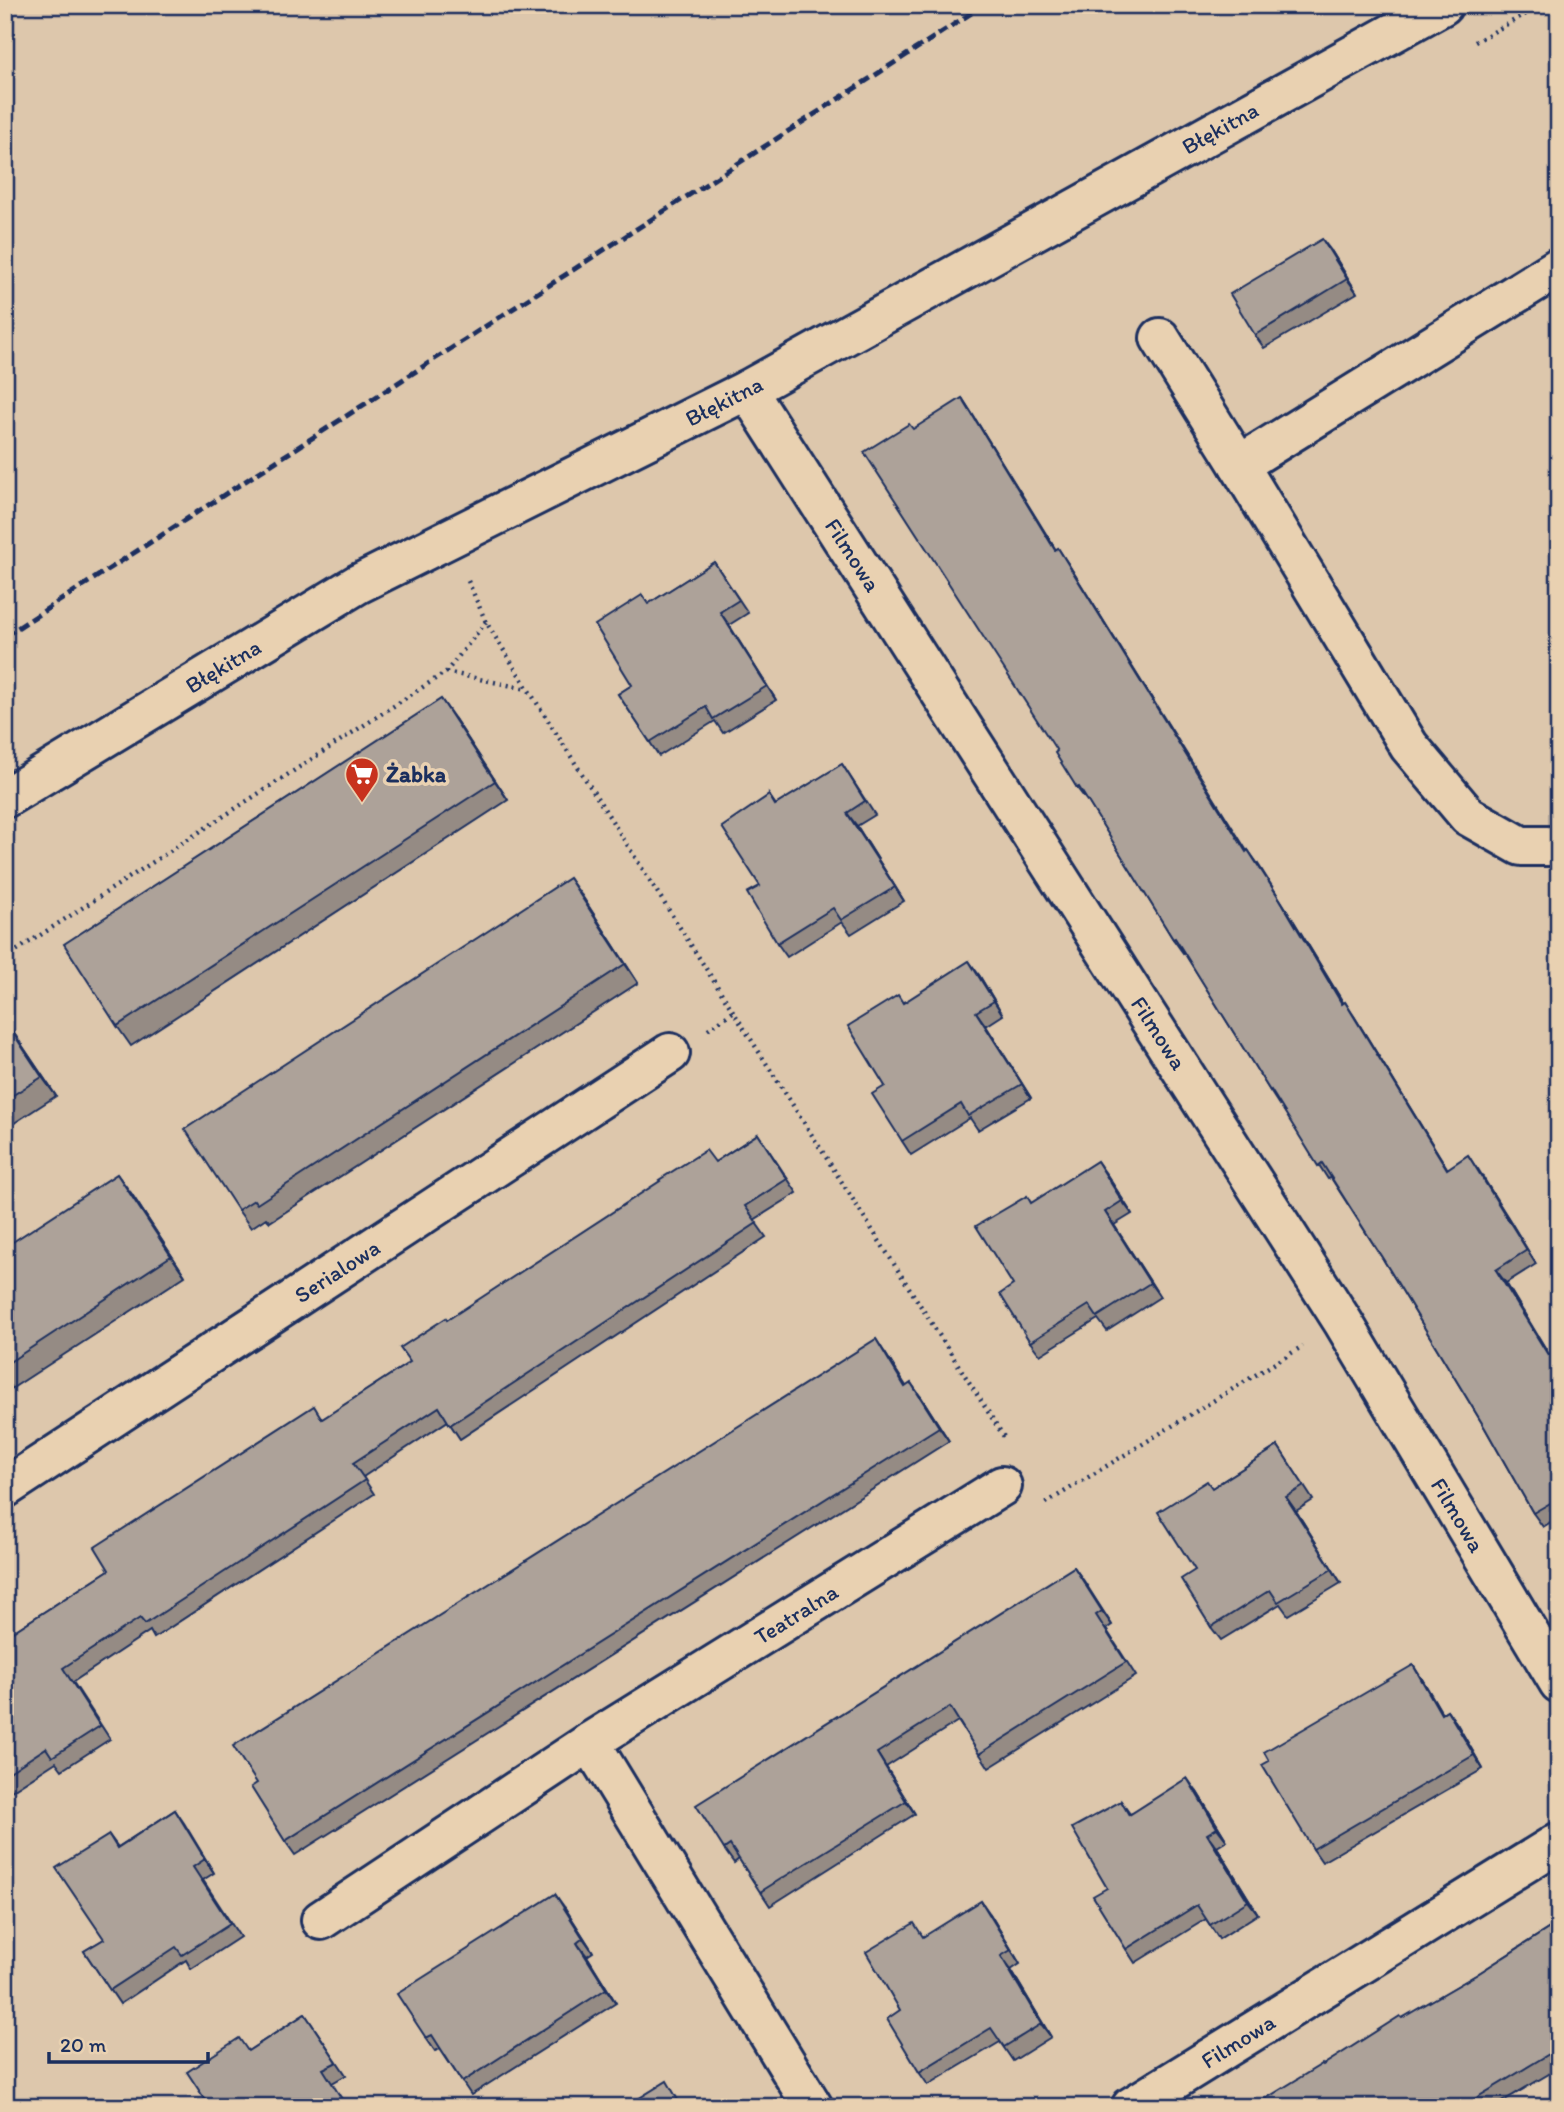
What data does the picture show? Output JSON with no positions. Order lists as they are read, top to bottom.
{
  "streets": {
    "street": [
      "Błękitna",
      "Filmowa",
      "Serialowa",
      "Teatralna"
    ]
  },
  "crossings": [
    ["Błękitna", "Filmowa"]
  ],
  "places": {
    "supermarket": ["Żabka"]
  },
  "scale_bar": "20 m"
}
